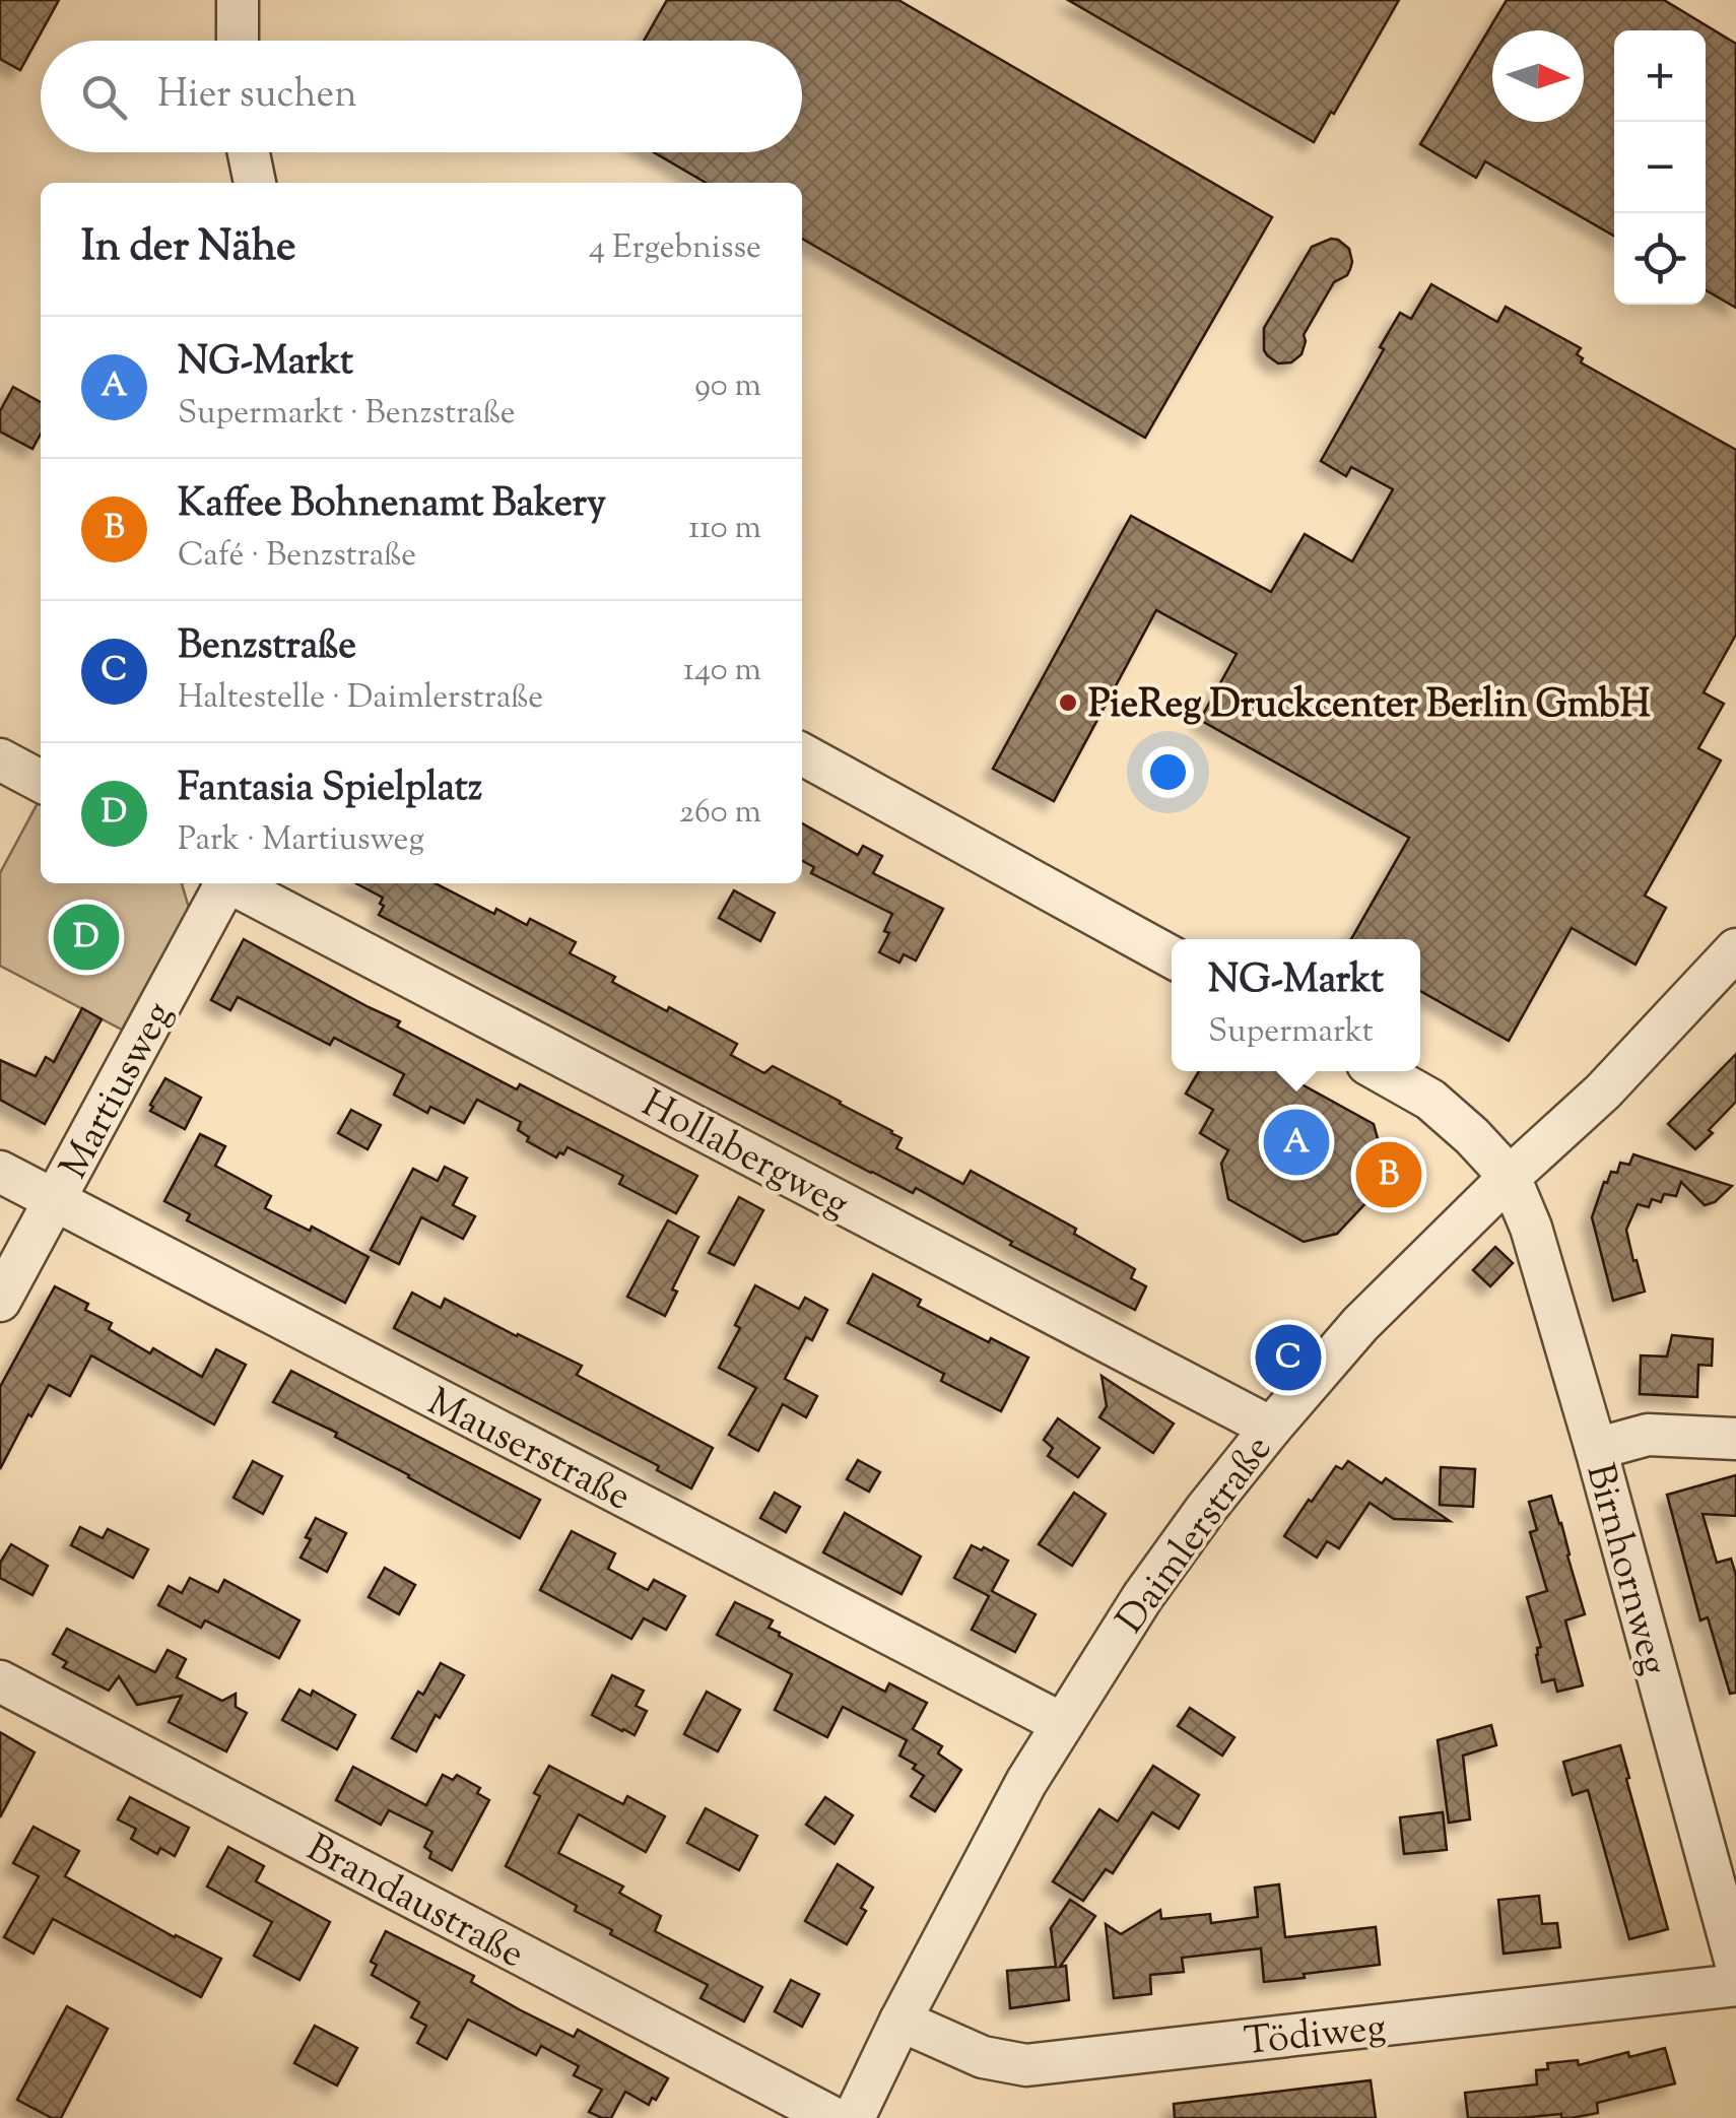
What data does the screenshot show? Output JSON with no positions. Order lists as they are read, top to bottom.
{
  "streets": {
    "street": [
      "Martiusweg",
      "Hollabergweg",
      "Mauserstraße",
      "Daimlerstraße",
      "Birnhornweg",
      "Brandaustraße",
      "Tödiweg"
    ]
  },
  "crossings": [
    ["Martiusweg", "Mauserstraße"],
    ["Hollabergweg", "Daimlerstraße"],
    ["Mauserstraße", "Daimlerstraße"],
    ["Daimlerstraße", "Birnhornweg"],
    ["Daimlerstraße", "Tödiweg"]
  ],
  "places": ["PieReg Druckcenter Berlin GmbH"],
  "north": "right",
  "page": {
    "map_buttons": ["+", "−"],
    "search": "Hier suchen",
    "heading": ["In der Nähe", "4 Ergebnisse"],
    "list": [
      {
        "mark": "A",
        "name": "NG-Markt",
        "note": "Supermarkt · Benzstraße",
        "value": "90 m"
      },
      {
        "mark": "B",
        "name": "Kaffee Bohnenamt Bakery",
        "note": "Café · Benzstraße",
        "value": "110 m"
      },
      {
        "mark": "C",
        "name": "Benzstraße",
        "note": "Haltestelle · Daimlerstraße",
        "value": "140 m"
      },
      {
        "mark": "D",
        "name": "Fantasia Spielplatz",
        "note": "Park · Martiusweg",
        "value": "260 m"
      }
    ],
    "pins": [
      "D",
      "A",
      "B",
      "C"
    ],
    "popup": ["NG-Markt", "Supermarkt"]
  }
}
